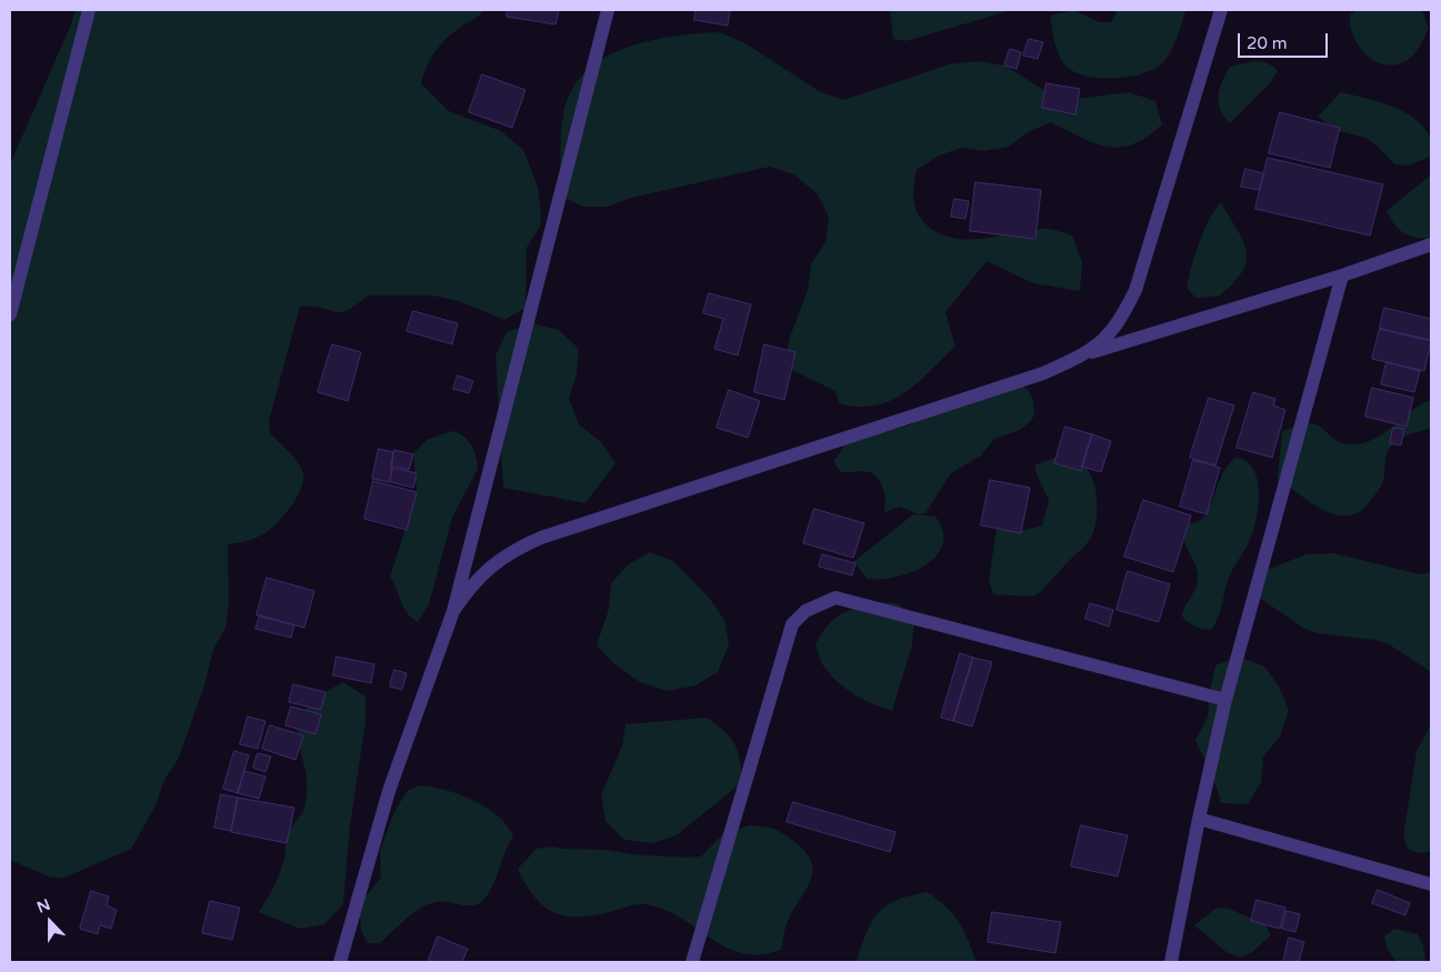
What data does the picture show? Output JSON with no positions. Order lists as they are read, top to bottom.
{
  "scale_bar": "20 m",
  "north": "top"
}
